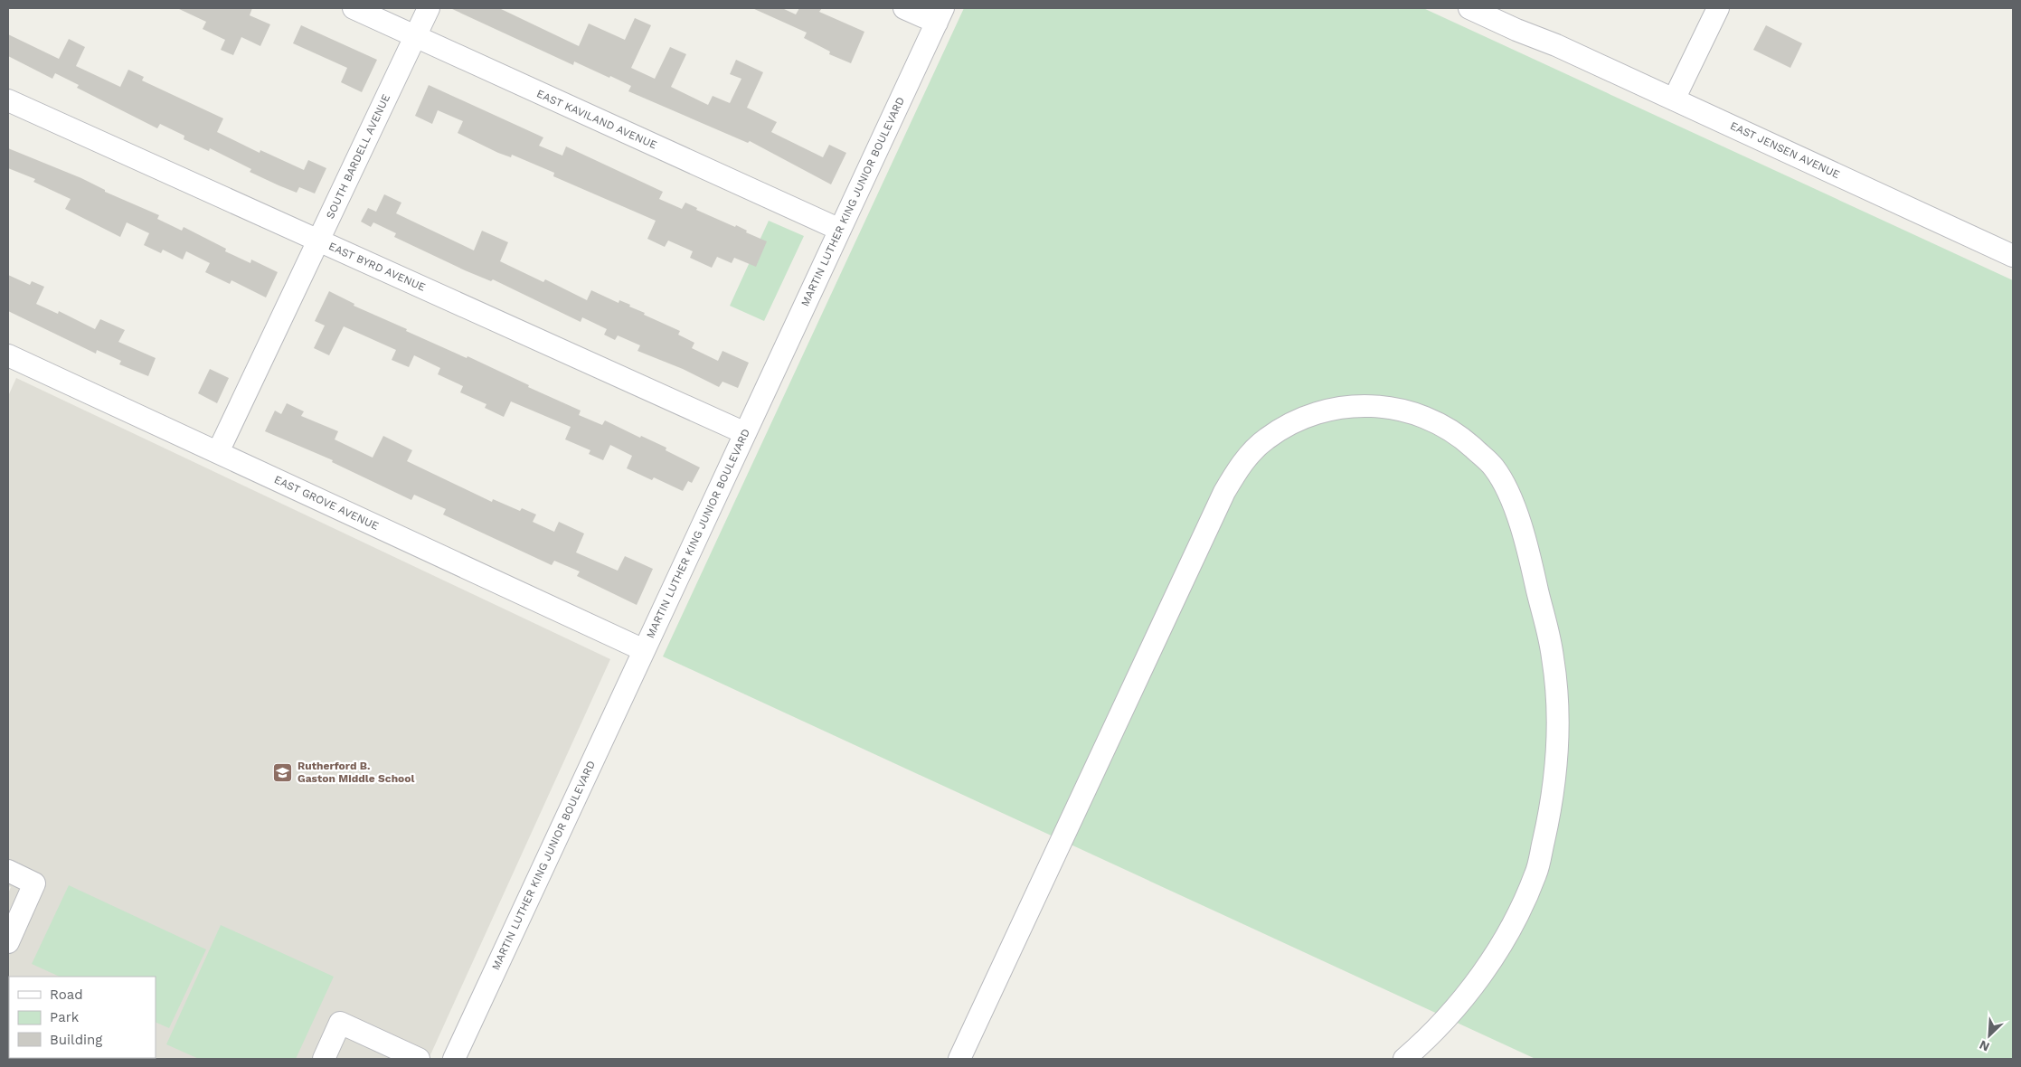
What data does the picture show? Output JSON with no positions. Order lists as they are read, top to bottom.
{
  "streets": {
    "street": [
      "EAST KAVILAND AVENUE",
      "EAST JENSEN AVENUE",
      "SOUTH BARDELL AVENUE",
      "MARTIN LUTHER KING JUNIOR BOULEVARD",
      "EAST BYRD AVENUE",
      "EAST GROVE AVENUE"
    ]
  },
  "crossings": [
    ["EAST KAVILAND AVENUE", "SOUTH BARDELL AVENUE"],
    ["EAST KAVILAND AVENUE", "MARTIN LUTHER KING JUNIOR BOULEVARD"],
    ["SOUTH BARDELL AVENUE", "EAST BYRD AVENUE"],
    ["SOUTH BARDELL AVENUE", "EAST GROVE AVENUE"],
    ["MARTIN LUTHER KING JUNIOR BOULEVARD", "EAST BYRD AVENUE"],
    ["MARTIN LUTHER KING JUNIOR BOULEVARD", "EAST GROVE AVENUE"]
  ],
  "places": {
    "school or university": ["Rutherford B. Gaston Middle School"]
  },
  "legend": ["Road", "Park", "Building"],
  "north": "bottom left"
}
